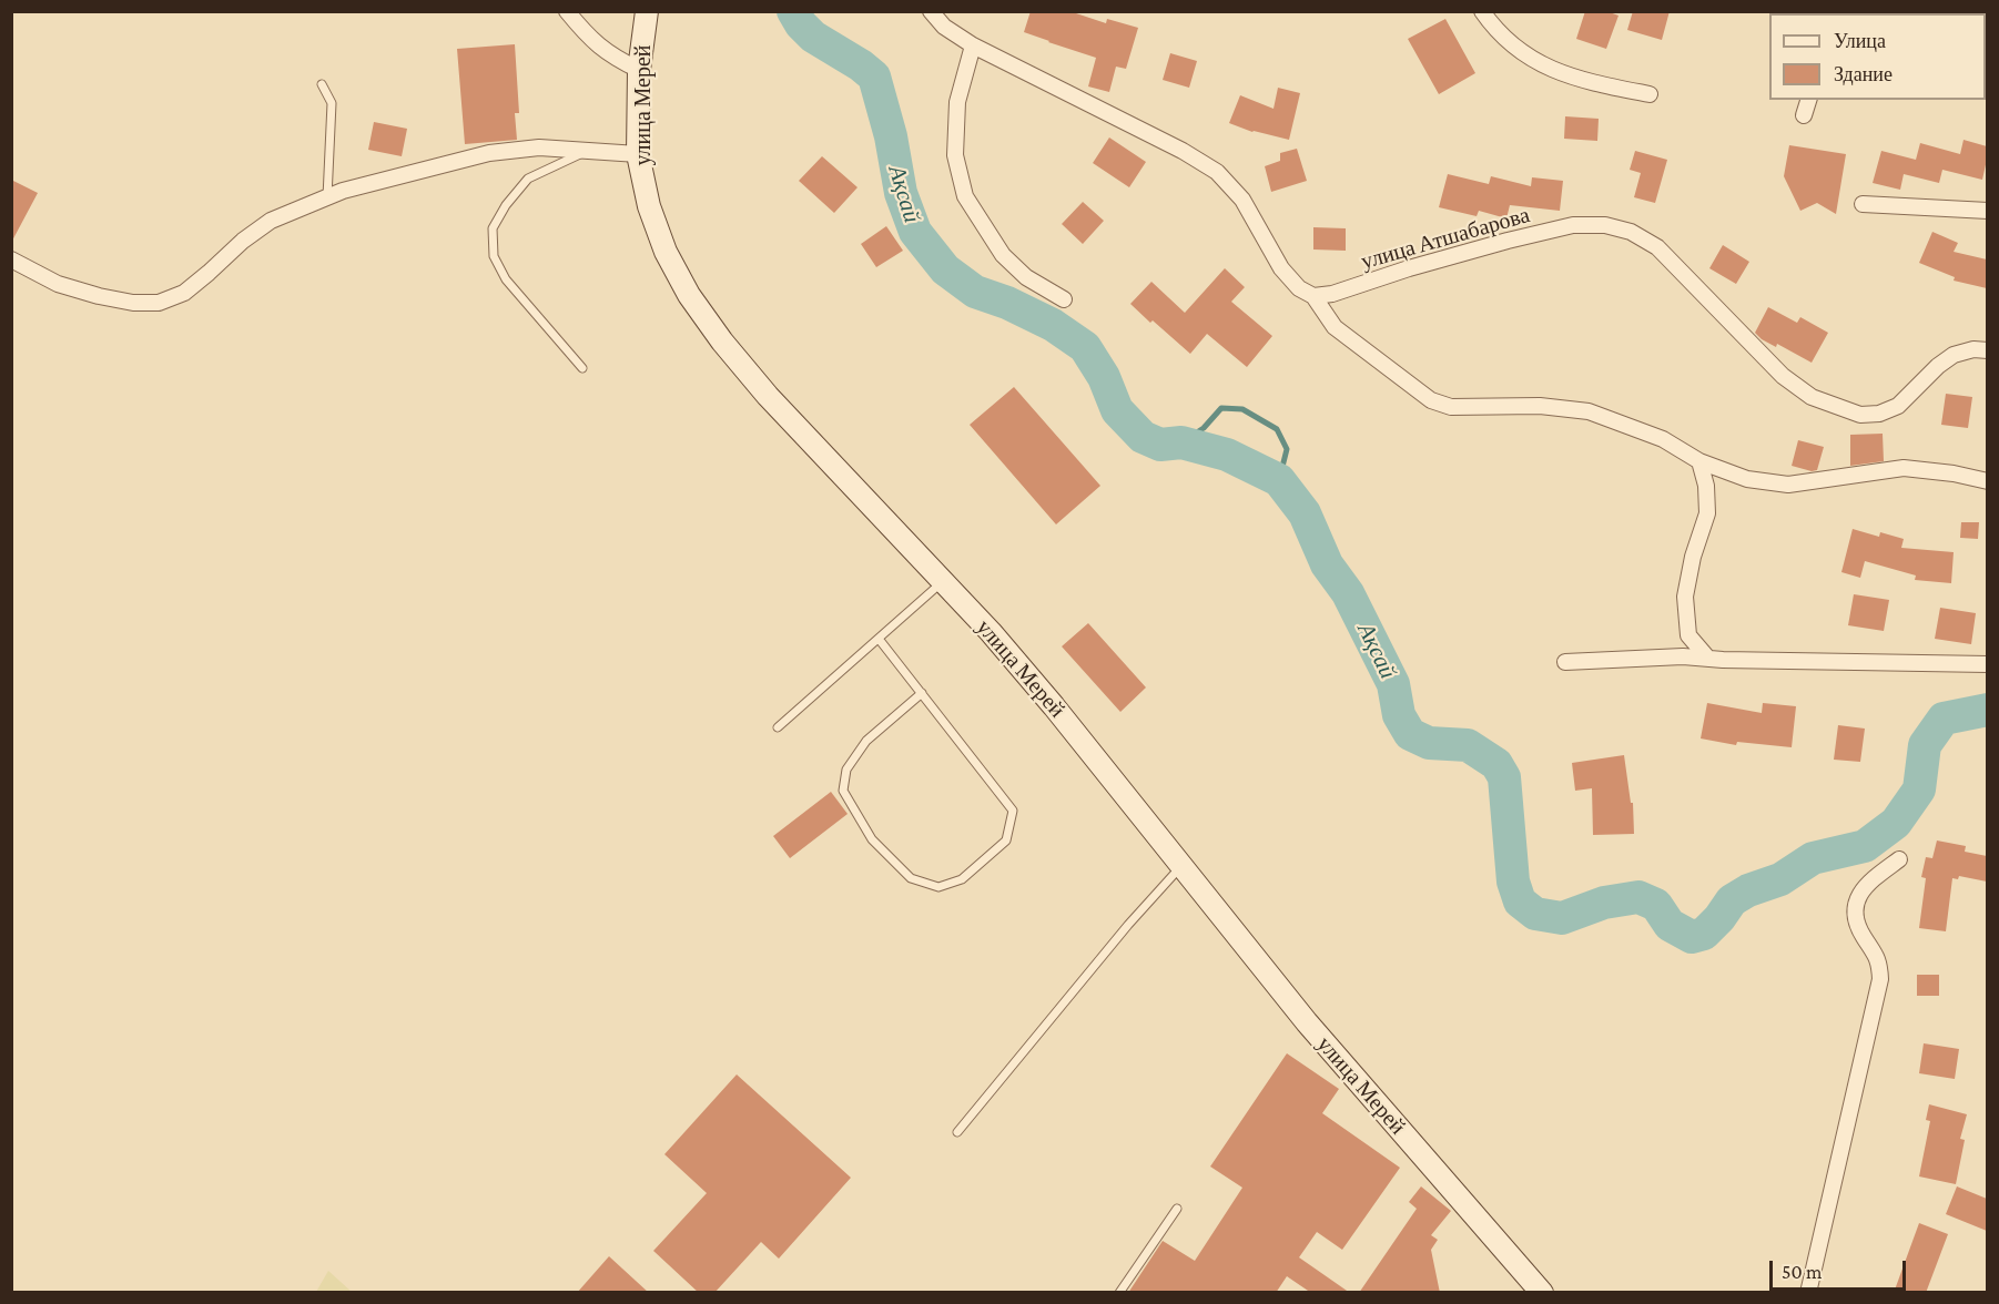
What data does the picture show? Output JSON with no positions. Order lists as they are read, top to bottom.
{
  "streets": {
    "main road": ["улица Мерей"],
    "street": ["улица Атшабарова"]
  },
  "water": ["Ақсай"],
  "legend": ["Улица", "Здание"],
  "scale_bar": "50 m"
}
